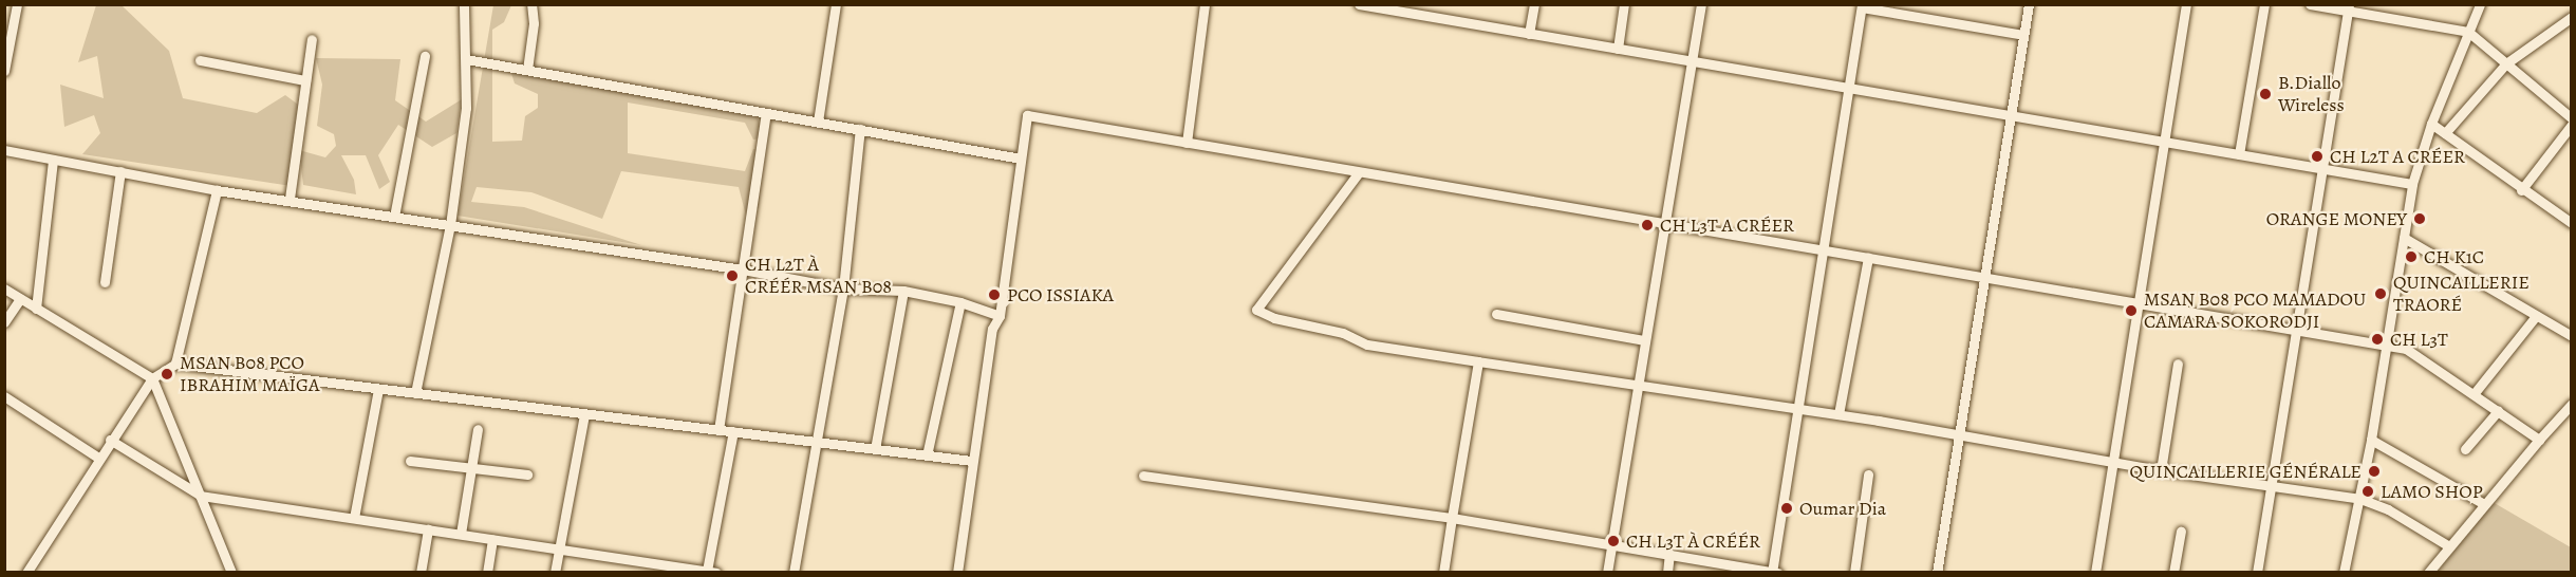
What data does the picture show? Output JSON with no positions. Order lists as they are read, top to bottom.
{
  "places": [
    "B.Diallo Wireless",
    "CH L2T A CRÉER",
    "ORANGE MONEY",
    "CH L3T A CRÉER",
    "CH K1C",
    "CH L2T À CRÉÉR MSAN B08",
    "QUINCAILLERIE TRAORÉ",
    "PCO ISSIAKA",
    "MSAN B08 PCO MAMADOU CAMARA SOKORODJI",
    "CH L3T",
    "MSAN B08 PCO IBRAHIM MAÏGA",
    "QUINCAILLERIE GÉNÉRALE",
    "LAMO SHOP",
    "Oumar Dia",
    "CH L3T À CRÉÉR"
  ]
}
